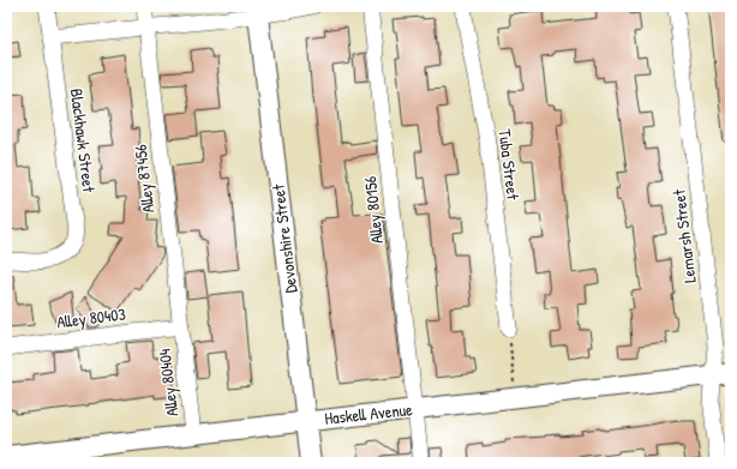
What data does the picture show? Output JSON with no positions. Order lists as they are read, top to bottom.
{
  "streets": {
    "main road": ["Devonshire Street", "Haskell Avenue"],
    "street": [
      "Blackhawk Street",
      "Tuba Street",
      "Alley 87456",
      "Alley 80156",
      "Lemarsh Street",
      "Alley 80403",
      "Alley 80404"
    ]
  },
  "crossings": [
    ["Alley 87456", "Alley 80403"],
    ["Alley 87456", "Alley 80404"],
    ["Alley 80156", "Haskell Avenue"],
    ["Lemarsh Street", "Haskell Avenue"],
    ["Devonshire Street", "Haskell Avenue"],
    ["Alley 80403", "Alley 80404"],
    ["Alley 80404", "Haskell Avenue"]
  ]
}
